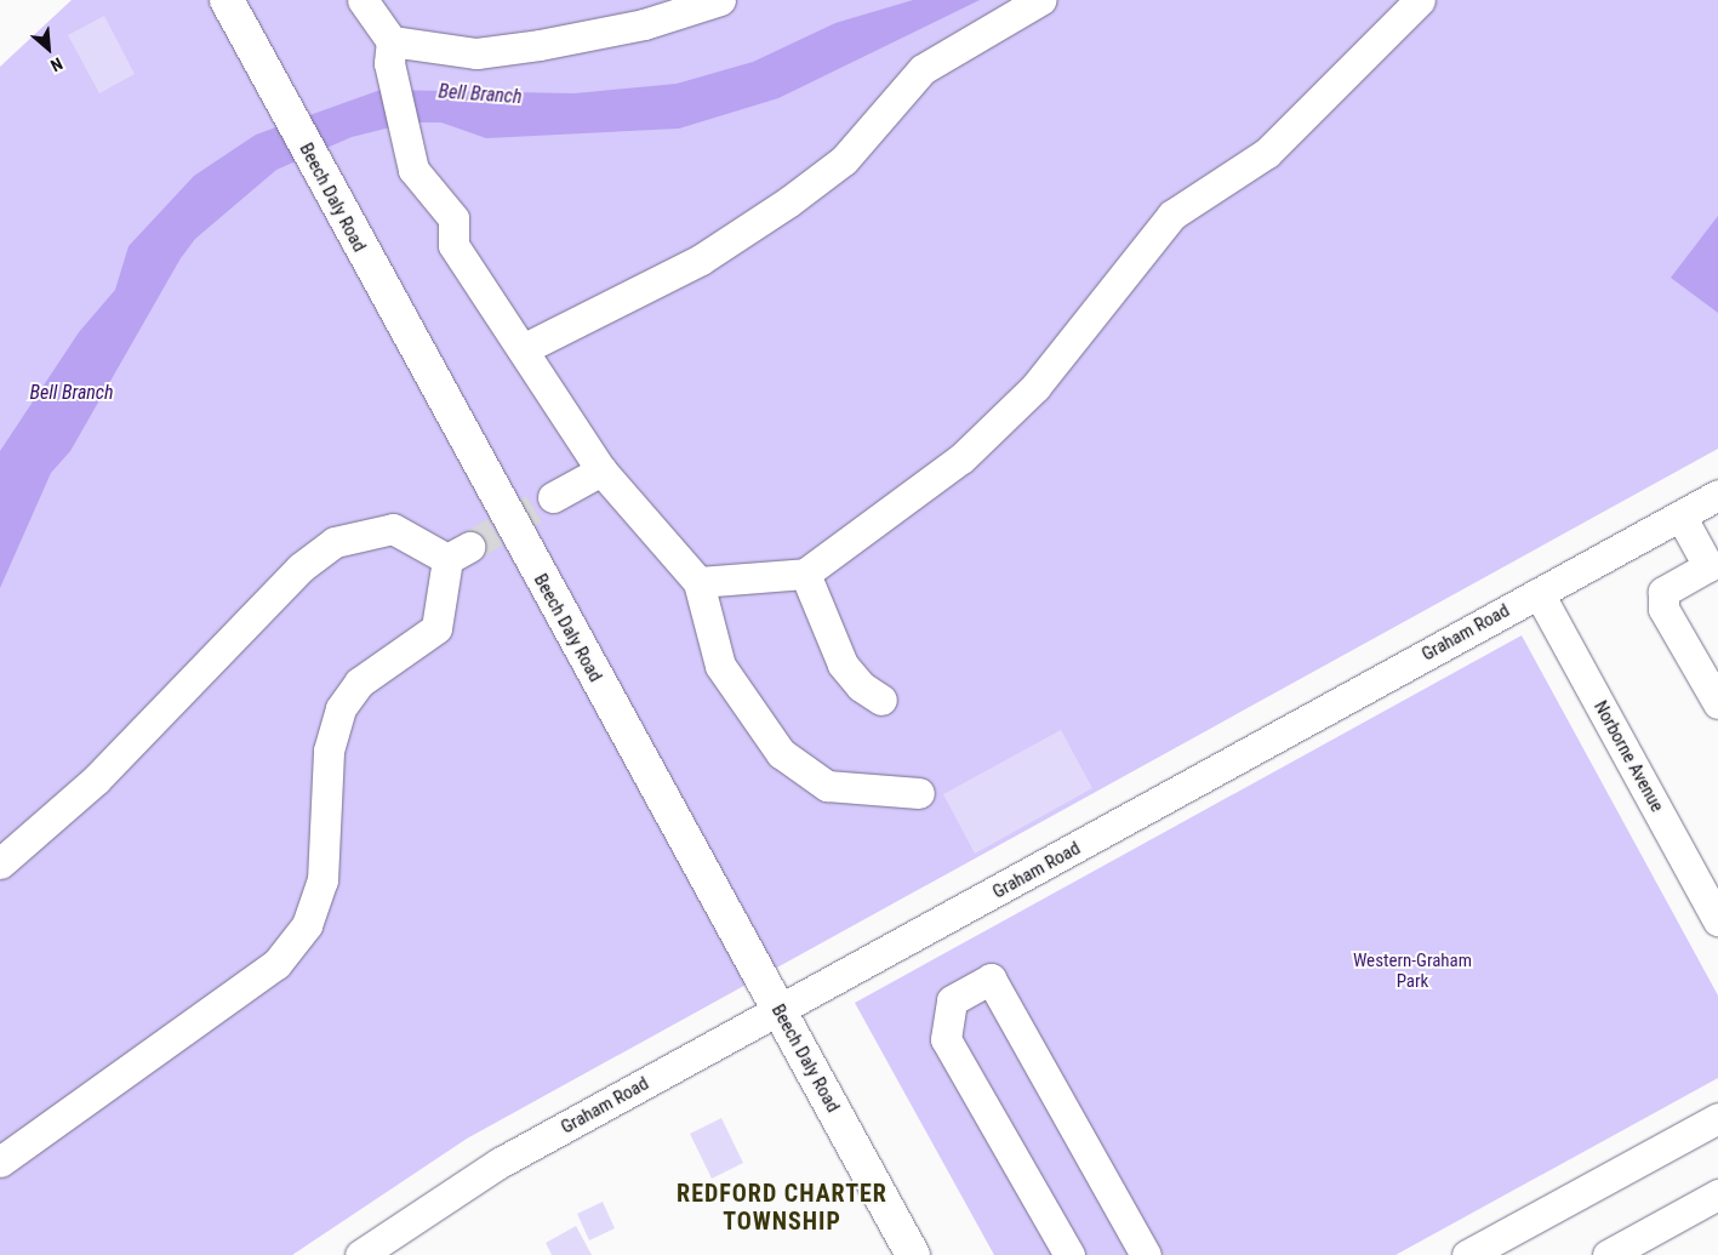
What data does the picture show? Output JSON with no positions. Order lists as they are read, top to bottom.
{
  "streets": {
    "main road": ["Beech Daly Road"],
    "street": ["Graham Road", "Norborne Avenue"]
  },
  "crossings": [
    ["Beech Daly Road", "Graham Road"],
    ["Graham Road", "Norborne Avenue"]
  ],
  "districts": ["REDFORD CHARTER TOWNSHIP"],
  "water": ["Bell Branch"],
  "parks": ["Western-Graham Park"],
  "north": "bottom right"
}
